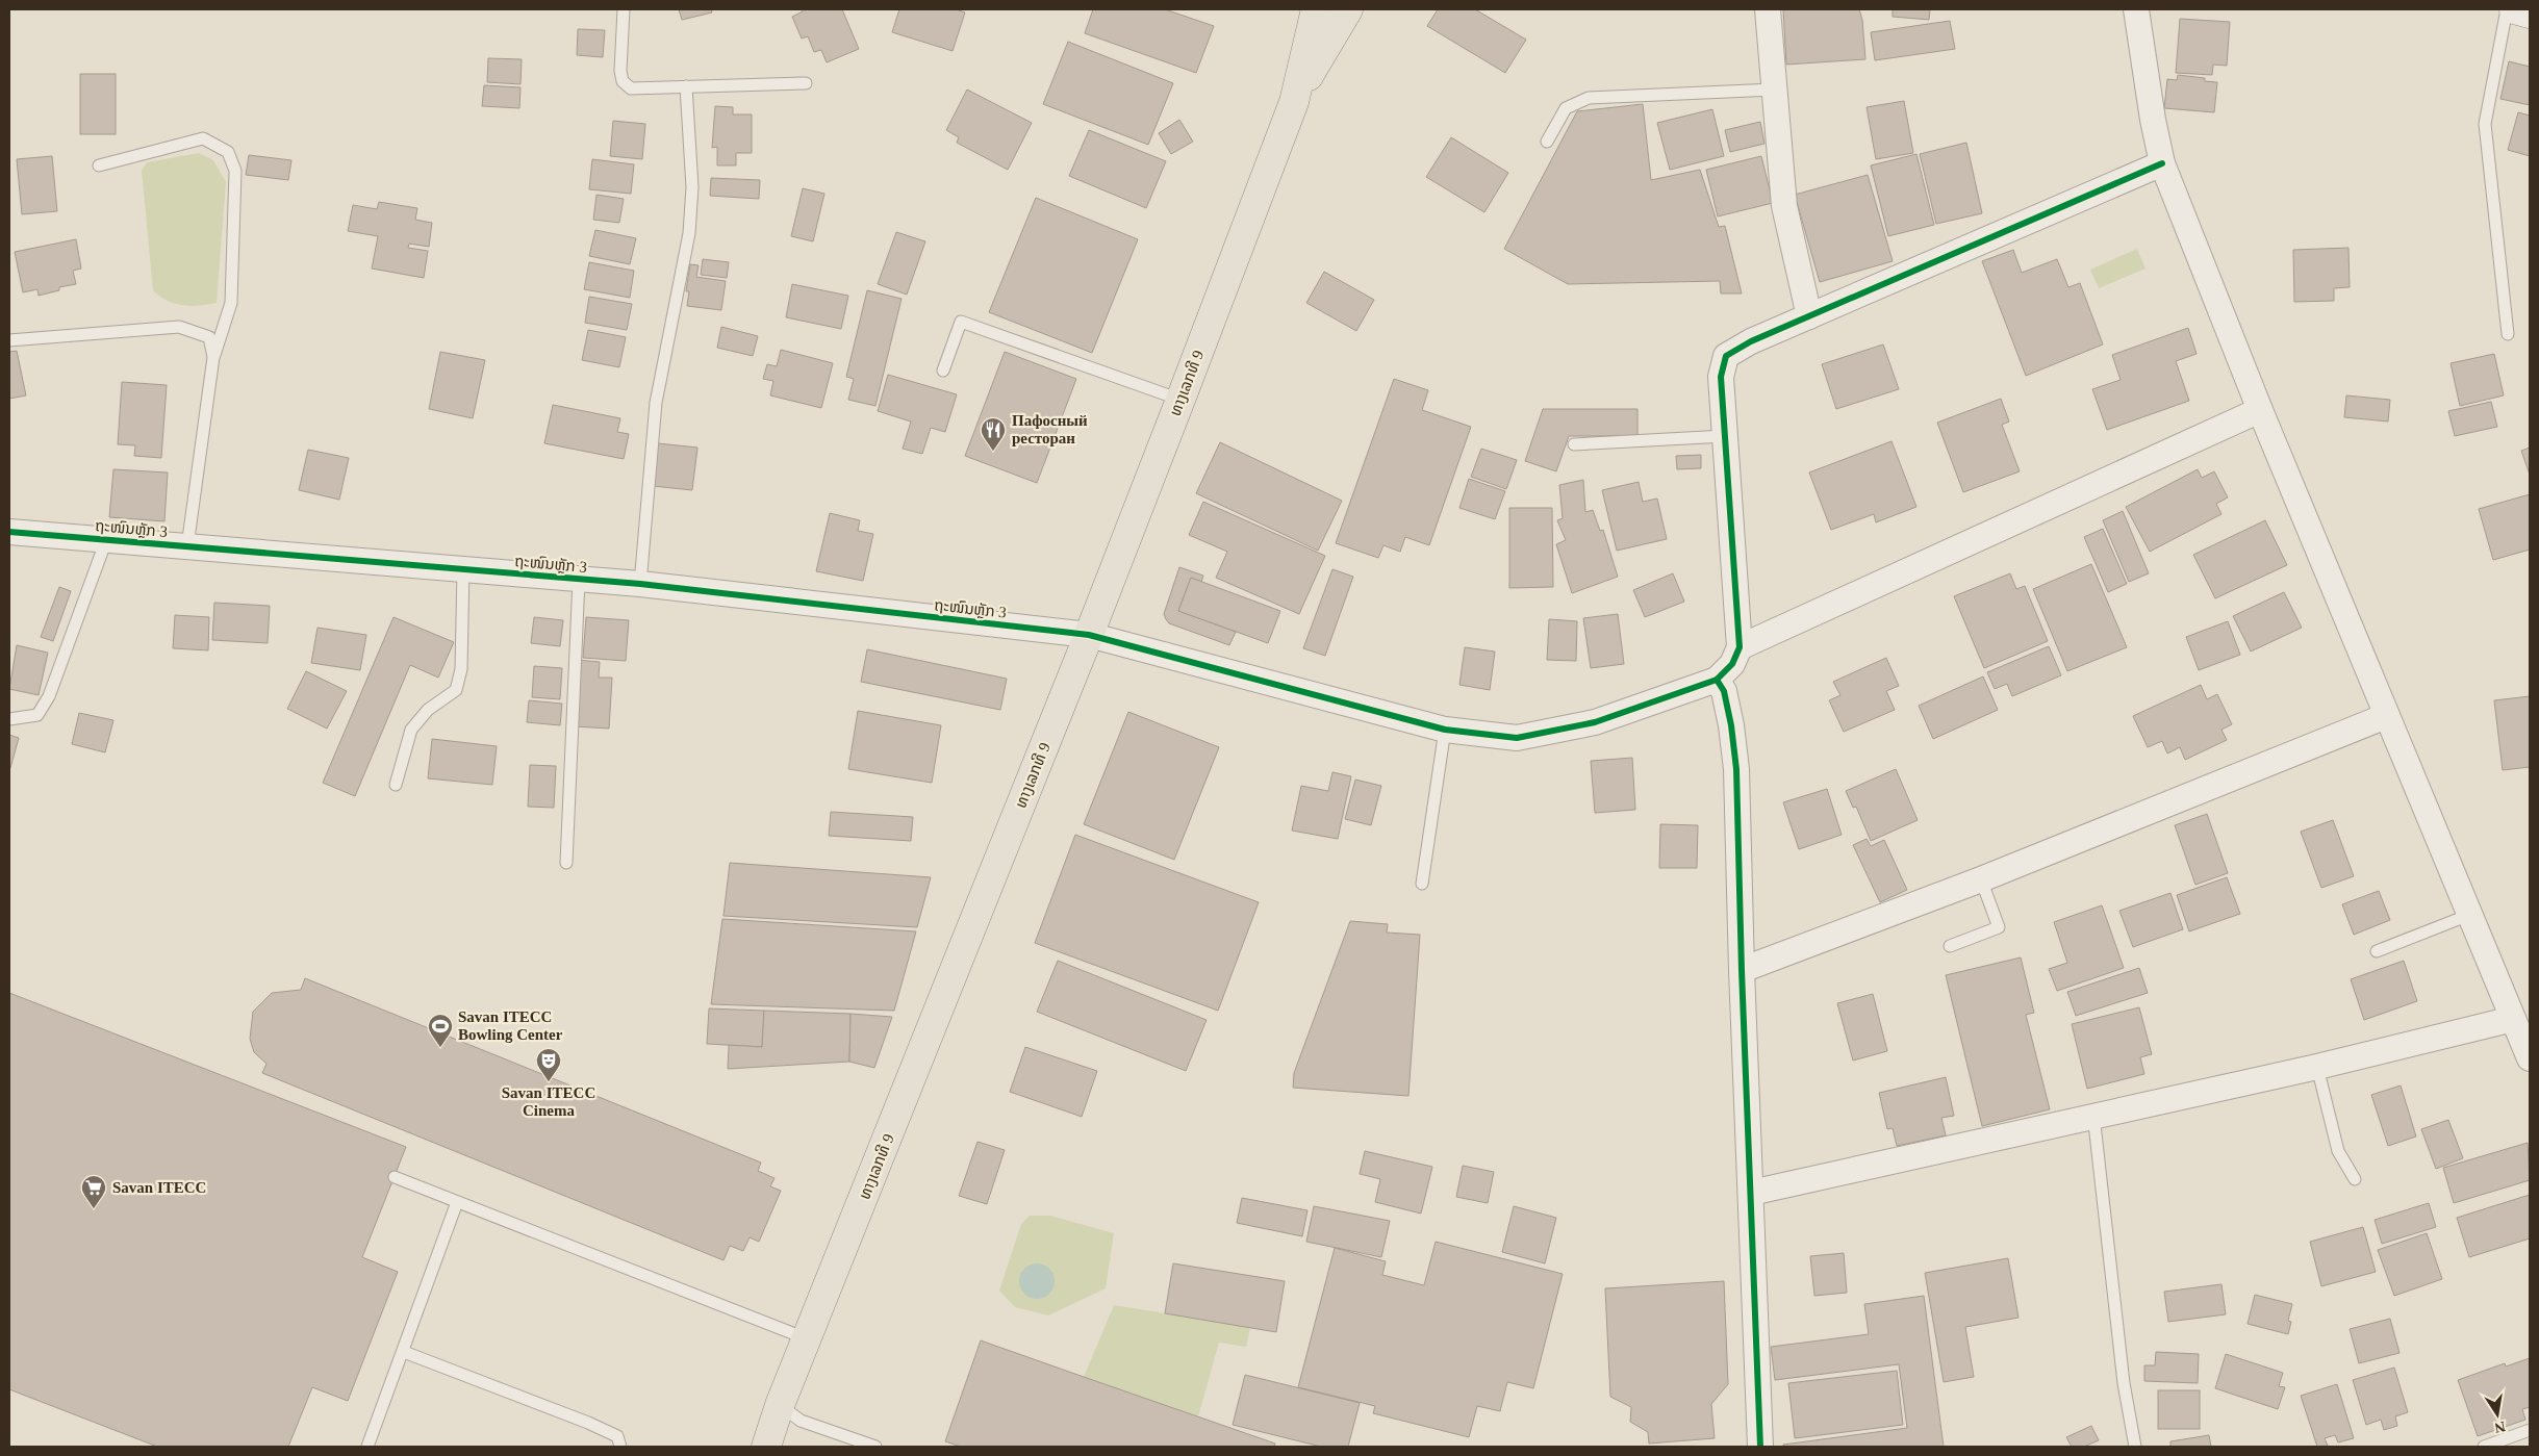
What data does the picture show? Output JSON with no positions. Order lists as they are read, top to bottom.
{
  "streets": {
    "main road": ["ທາງເລກທີ 9"],
    "street": ["ຖະໜົນຫຼັກ 3"]
  },
  "crossings": [
    ["ທາງເລກທີ 9", "ຖະໜົນຫຼັກ 3"]
  ],
  "places": {
    "restaurant": ["Пафосный ресторан"],
    "sports": ["Savan ITECC Bowling Center"],
    "theatre": ["Savan ITECC Cinema"],
    "supermarket": ["Savan ITECC"]
  },
  "north": "bottom"
}
